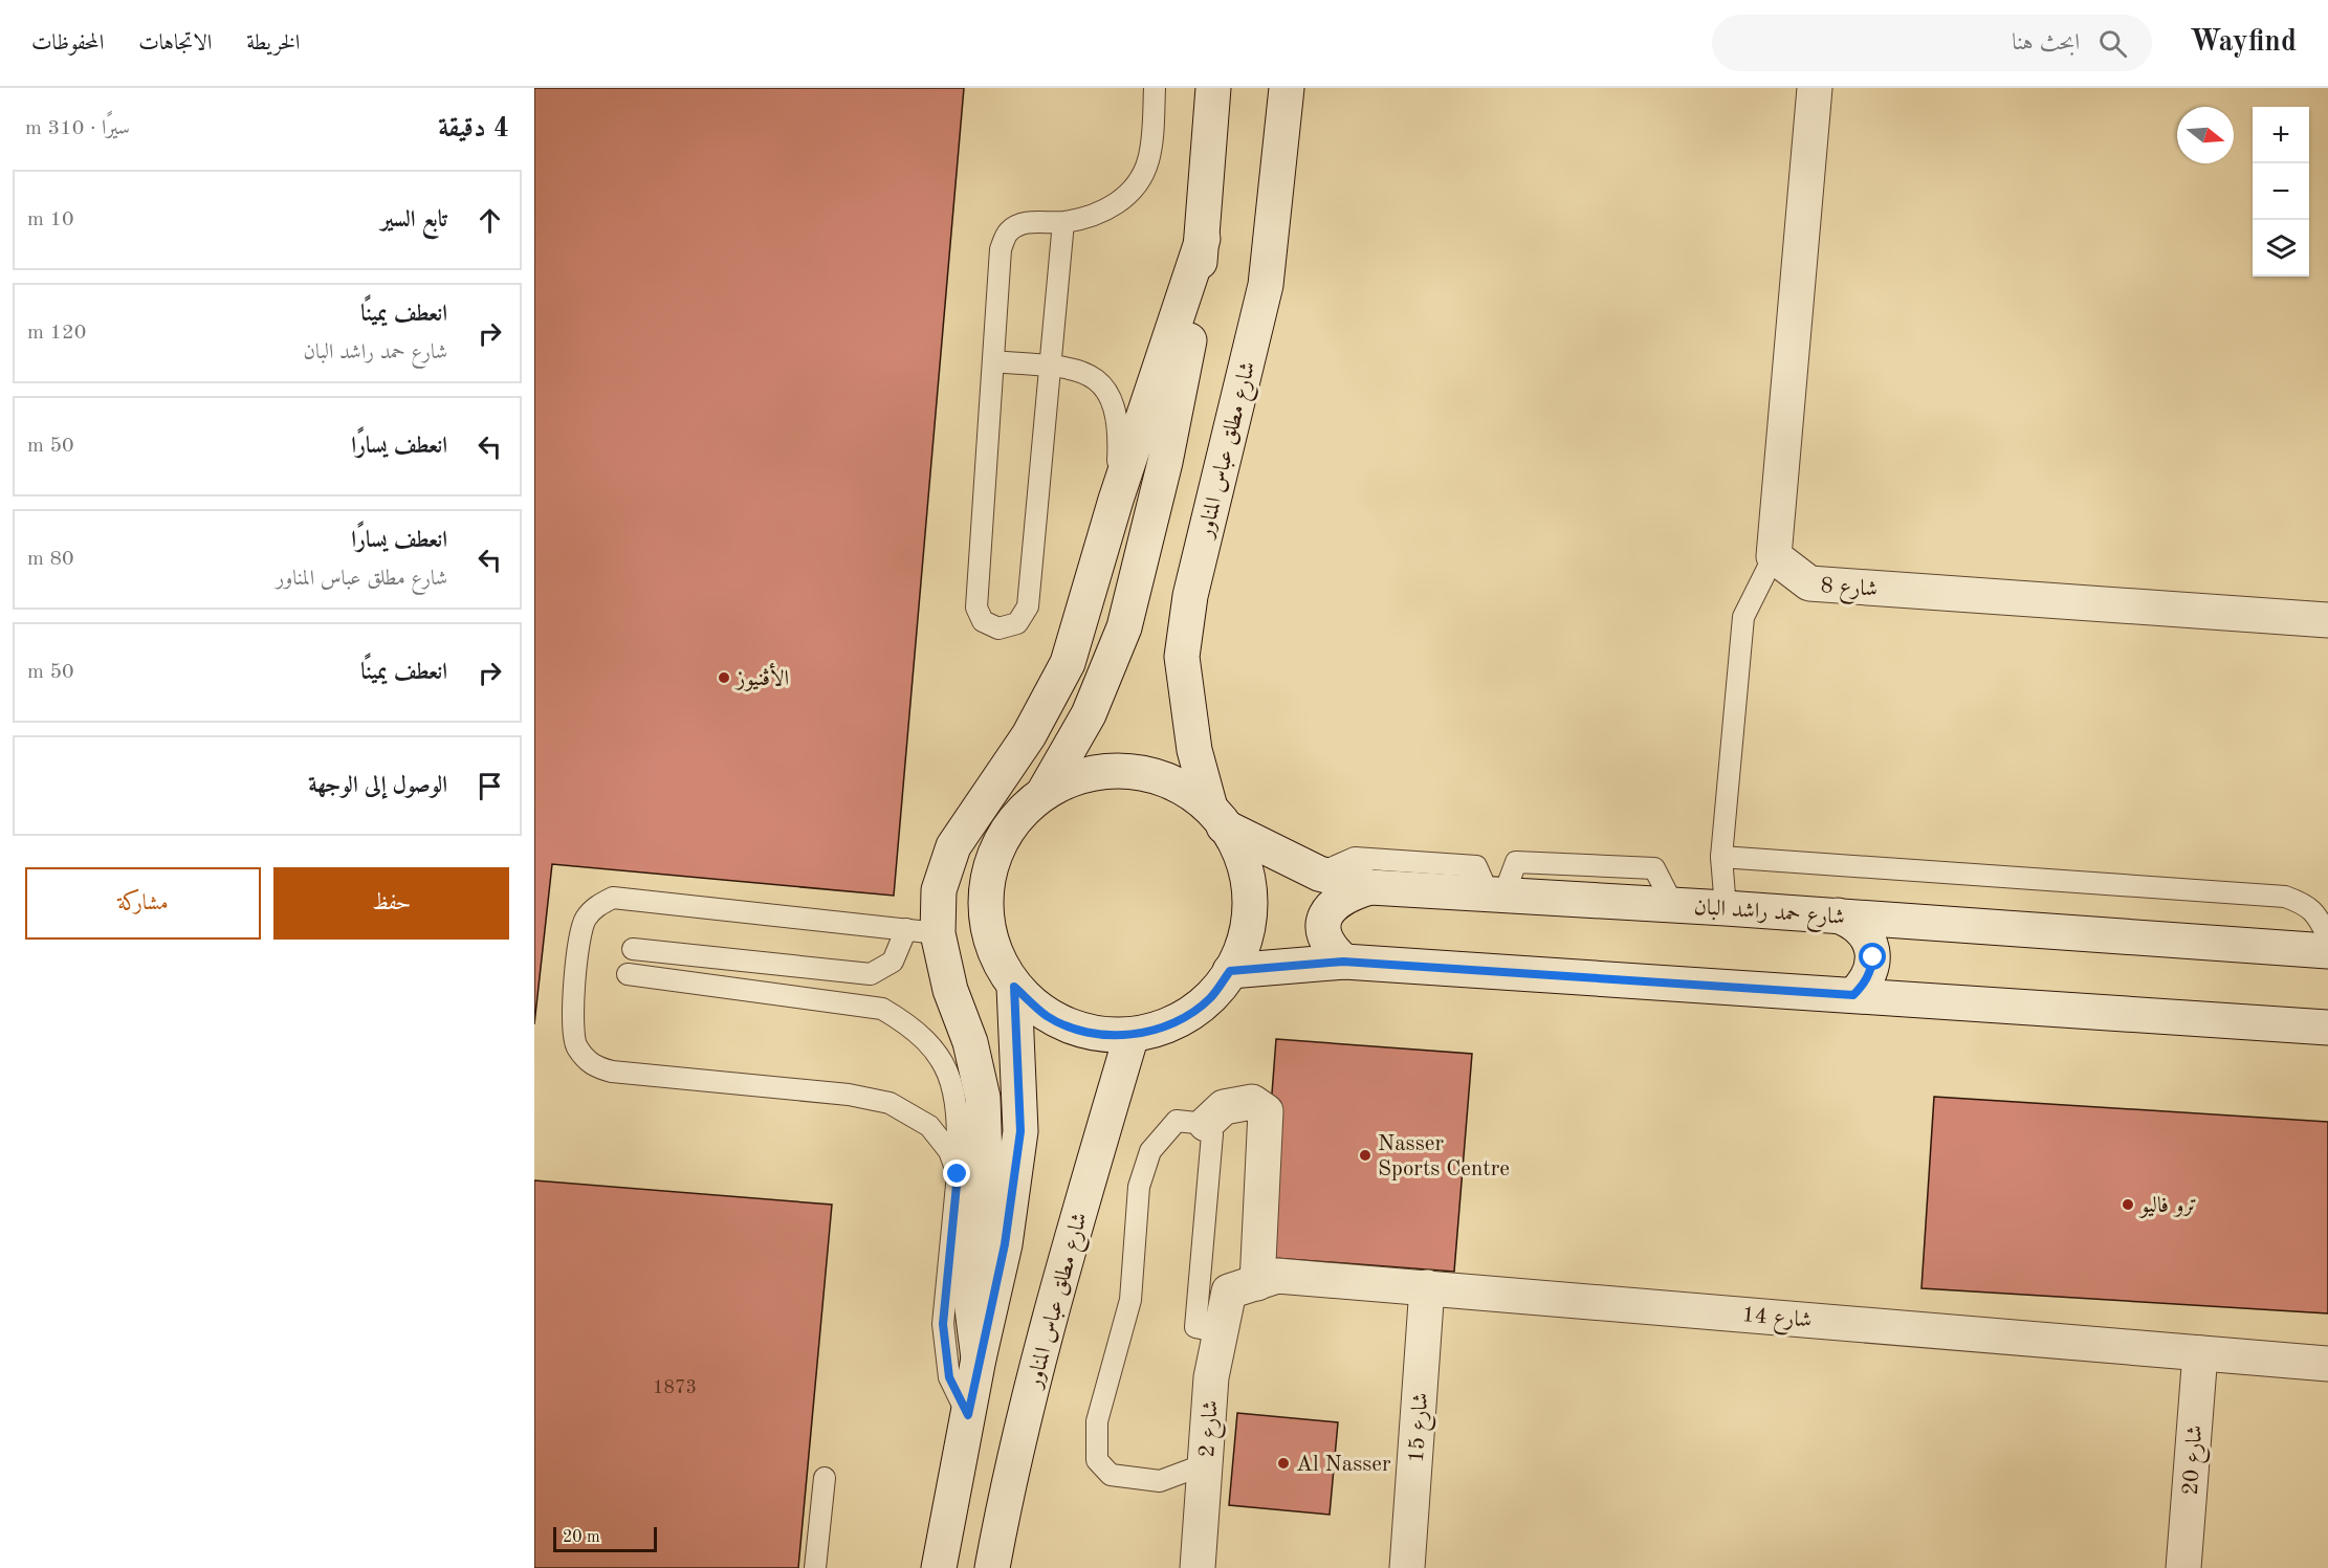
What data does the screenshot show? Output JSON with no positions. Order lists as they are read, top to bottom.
{
  "streets": {
    "street": [
      "شارع مطلق عباس المناور",
      "شارع 8",
      "شارع حمد راشد البان",
      "شارع 14",
      "شارع 15",
      "شارع 2",
      "شارع 20"
    ]
  },
  "crossings": [
    ["شارع مطلق عباس المناور", "شارع حمد راشد البان"],
    ["شارع 14", "شارع 15"],
    ["شارع 14", "شارع 2"],
    ["شارع 14", "شارع 20"]
  ],
  "places": [
    "الأڤنيوز",
    "Nasser Sports Centre",
    "ترو فاليو",
    "Al Nasser"
  ],
  "house_numbers": ["1873"],
  "scale_bar": "20 m",
  "north": "right",
  "page": {
    "header": "Wayfind",
    "search": "ابحث هنا",
    "nav": ["الخريطة", "الاتجاهات", "المحفوظات"],
    "heading": ["4 دقيقة", "سيرًا · 310 m"],
    "map_buttons": ["+", "−"],
    "list": [
      ["تابع السير", "10 m"],
      ["انعطف يمينًا", "شارع حمد راشد البان", "120 m"],
      ["انعطف يسارًا", "50 m"],
      ["انعطف يسارًا", "شارع مطلق عباس المناور", "80 m"],
      ["انعطف يمينًا", "50 m"],
      "الوصول إلى الوجهة"
    ],
    "buttons": ["حفظ", "مشاركة"],
    "scale": "20 m"
  }
}
